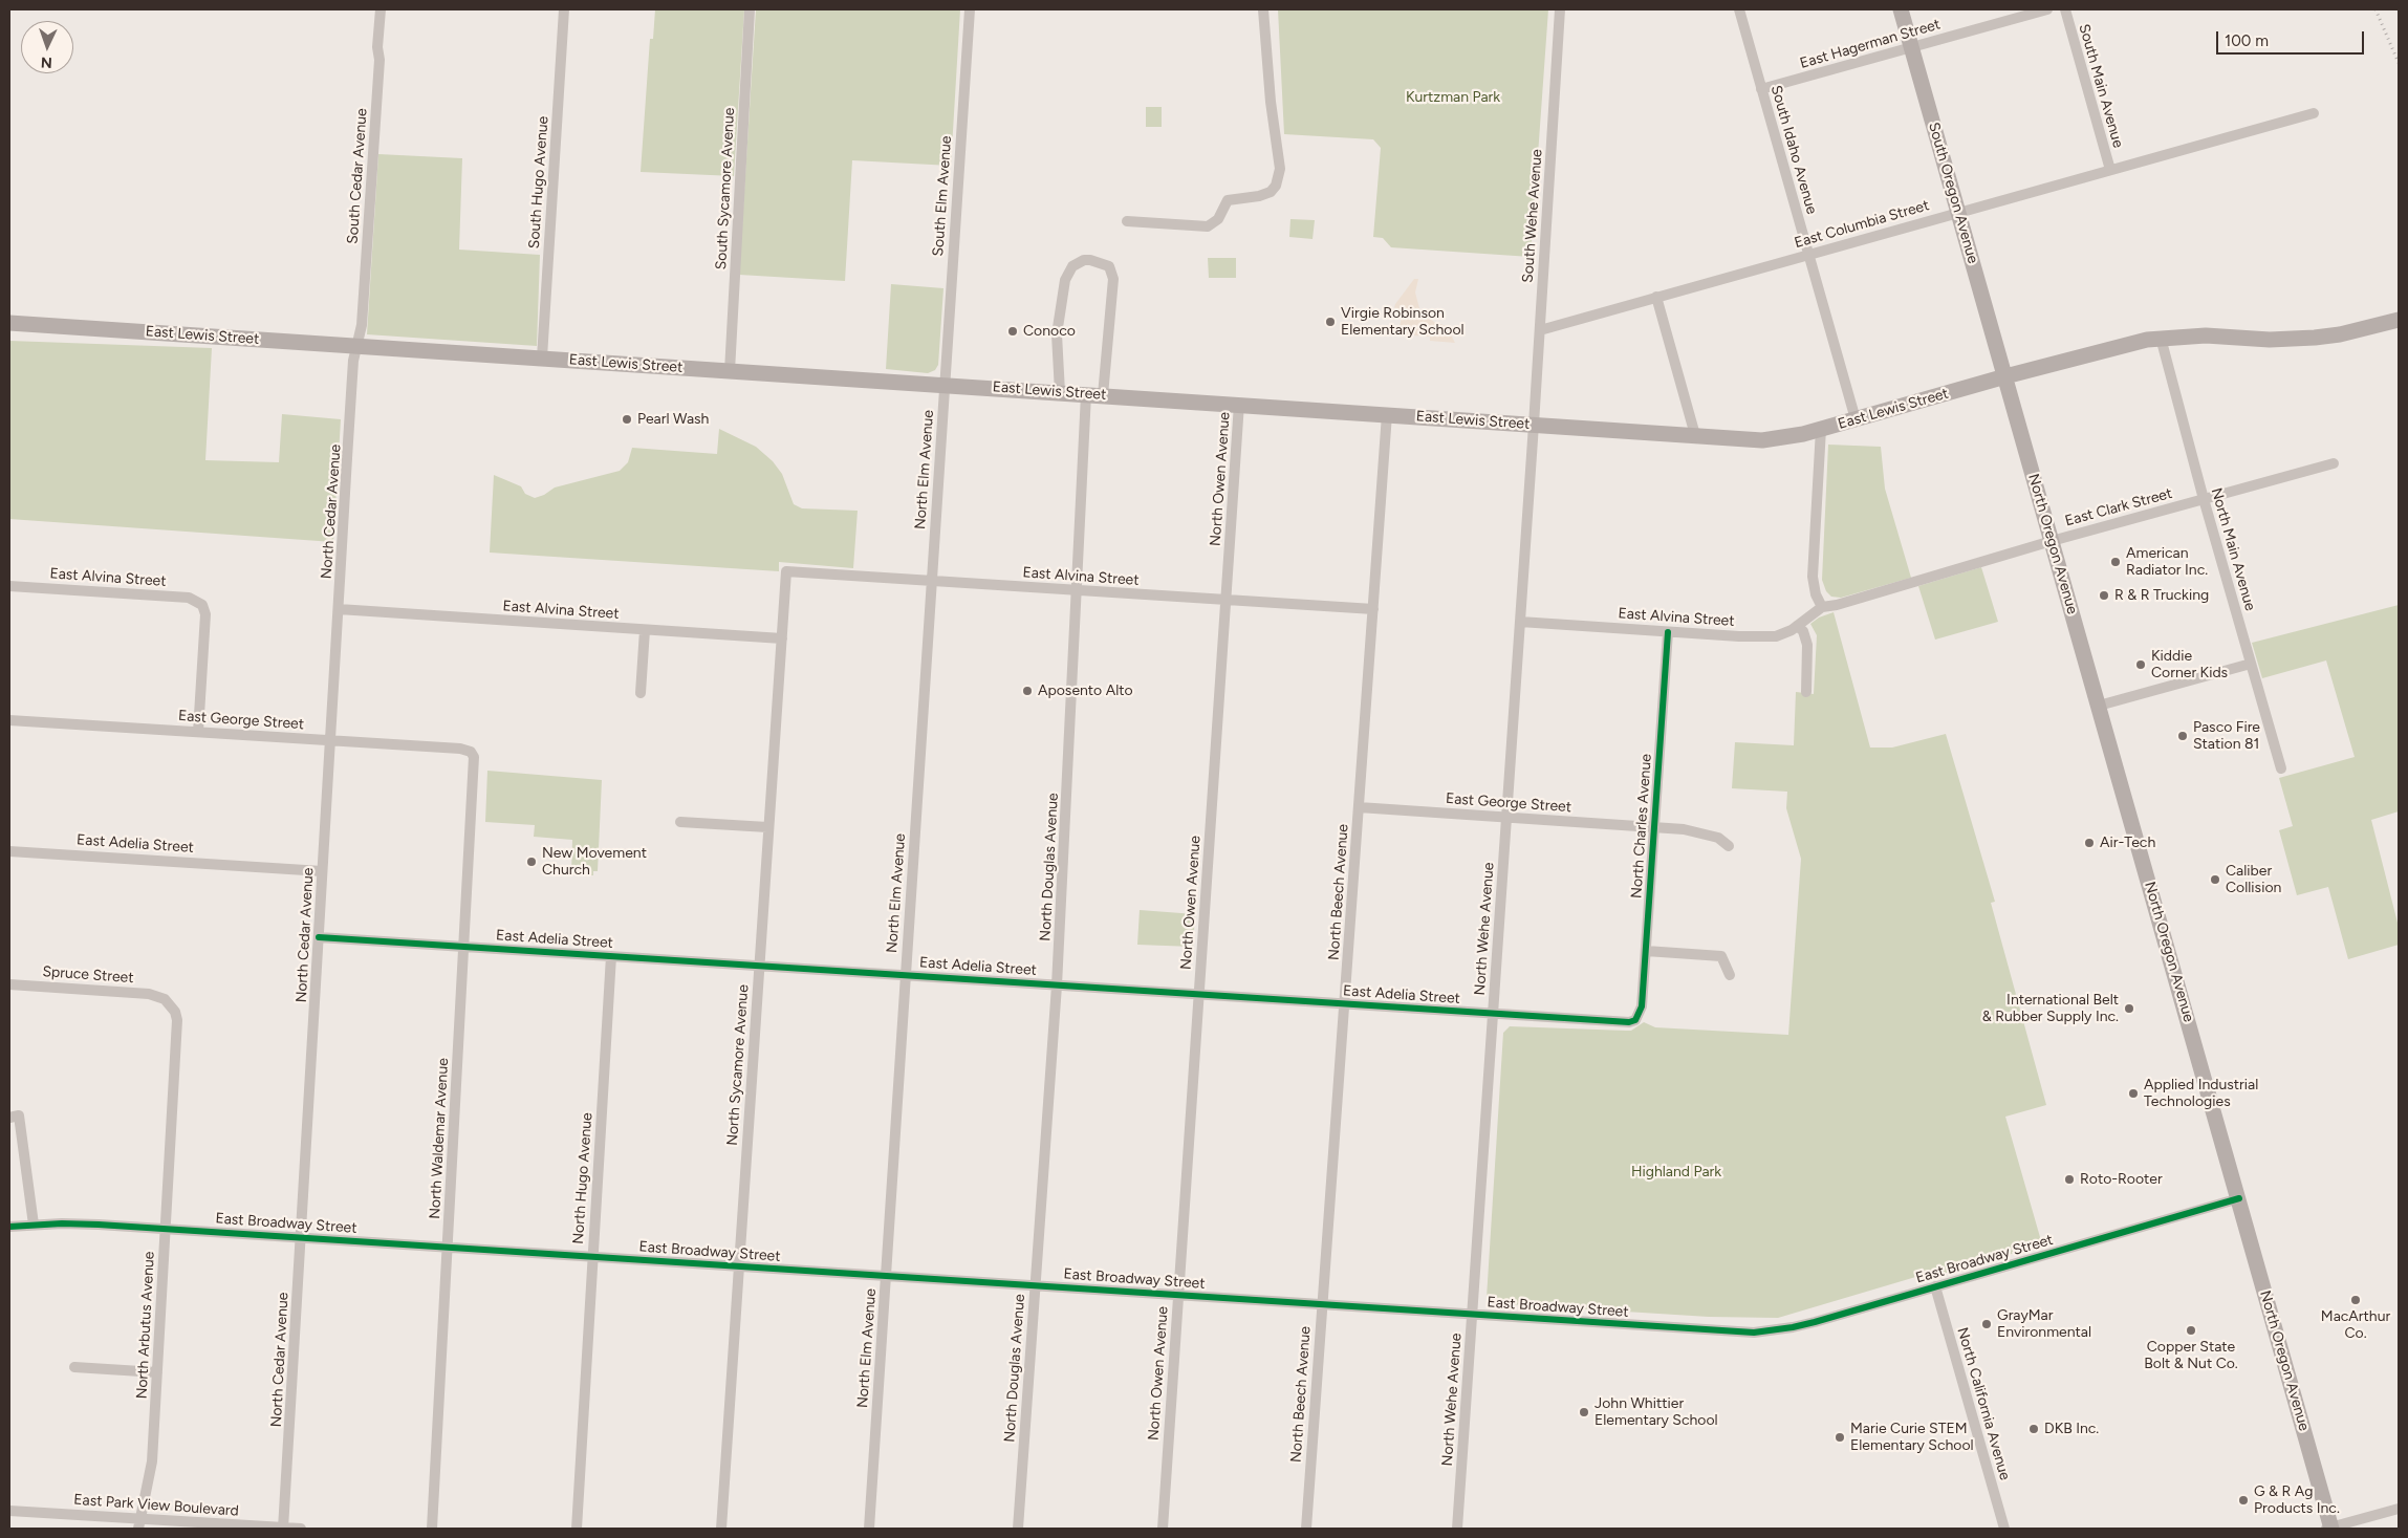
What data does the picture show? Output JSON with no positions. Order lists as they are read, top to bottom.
{
  "streets": {
    "main road": ["South Oregon Avenue", "East Lewis Street", "North Oregon Avenue"],
    "street": [
      "East Hagerman Street",
      "South Main Avenue",
      "South Idaho Avenue",
      "South Cedar Avenue",
      "South Hugo Avenue",
      "South Sycamore Avenue",
      "South Elm Avenue",
      "South Wehe Avenue",
      "East Columbia Street",
      "North Elm Avenue",
      "North Owen Avenue",
      "East Clark Street",
      "North Cedar Avenue",
      "North Main Avenue",
      "East Alvina Street",
      "East George Street",
      "North Charles Avenue",
      "East Adelia Street",
      "North Douglas Avenue",
      "North Beech Avenue",
      "North Wehe Avenue",
      "Spruce Street",
      "North Sycamore Avenue",
      "North Waldemar Avenue",
      "North Hugo Avenue",
      "East Broadway Street",
      "North Arbutus Avenue",
      "North California Avenue",
      "East Park View Boulevard"
    ]
  },
  "crossings": [
    ["East Hagerman Street", "South Idaho Avenue"],
    ["East Hagerman Street", "South Oregon Avenue"],
    ["South Main Avenue", "East Columbia Street"],
    ["South Idaho Avenue", "East Columbia Street"],
    ["South Idaho Avenue", "East Lewis Street"],
    ["South Cedar Avenue", "East Lewis Street"],
    ["South Cedar Avenue", "North Cedar Avenue"],
    ["South Hugo Avenue", "East Lewis Street"],
    ["South Sycamore Avenue", "East Lewis Street"],
    ["South Oregon Avenue", "East Columbia Street"],
    ["South Oregon Avenue", "East Lewis Street"],
    ["South Oregon Avenue", "North Oregon Avenue"],
    ["South Elm Avenue", "East Lewis Street"],
    ["South Elm Avenue", "North Elm Avenue"],
    ["South Wehe Avenue", "East Columbia Street"],
    ["South Wehe Avenue", "East Lewis Street"],
    ["South Wehe Avenue", "North Wehe Avenue"],
    ["East Lewis Street", "North Elm Avenue"],
    ["East Lewis Street", "North Owen Avenue"],
    ["East Lewis Street", "North Cedar Avenue"],
    ["East Lewis Street", "North Oregon Avenue"],
    ["East Lewis Street", "North Main Avenue"],
    ["East Lewis Street", "North Douglas Avenue"],
    ["East Lewis Street", "North Beech Avenue"],
    ["East Lewis Street", "North Wehe Avenue"],
    ["North Elm Avenue", "East Alvina Street"],
    ["North Elm Avenue", "East Adelia Street"],
    ["North Elm Avenue", "East Broadway Street"],
    ["North Owen Avenue", "East Alvina Street"],
    ["North Owen Avenue", "East Adelia Street"],
    ["North Owen Avenue", "East Broadway Street"],
    ["East Clark Street", "North Oregon Avenue"],
    ["East Clark Street", "North Main Avenue"],
    ["East Clark Street", "East Alvina Street"],
    ["North Cedar Avenue", "East Alvina Street"],
    ["North Cedar Avenue", "East George Street"],
    ["North Cedar Avenue", "East Adelia Street"],
    ["North Cedar Avenue", "East Broadway Street"],
    ["North Cedar Avenue", "East Park View Boulevard"],
    ["North Oregon Avenue", "East Broadway Street"],
    ["East Alvina Street", "East George Street"],
    ["East Alvina Street", "North Charles Avenue"],
    ["East Alvina Street", "North Douglas Avenue"],
    ["East Alvina Street", "North Beech Avenue"],
    ["East Alvina Street", "North Wehe Avenue"],
    ["East Alvina Street", "North Sycamore Avenue"],
    ["East George Street", "North Charles Avenue"],
    ["East George Street", "North Beech Avenue"],
    ["East George Street", "North Wehe Avenue"],
    ["East George Street", "North Waldemar Avenue"],
    ["North Charles Avenue", "East Adelia Street"],
    ["East Adelia Street", "North Douglas Avenue"],
    ["East Adelia Street", "North Beech Avenue"],
    ["East Adelia Street", "North Wehe Avenue"],
    ["East Adelia Street", "North Sycamore Avenue"],
    ["East Adelia Street", "North Waldemar Avenue"],
    ["East Adelia Street", "North Hugo Avenue"],
    ["North Douglas Avenue", "East Broadway Street"],
    ["North Beech Avenue", "East Broadway Street"],
    ["North Wehe Avenue", "East Broadway Street"],
    ["Spruce Street", "North Arbutus Avenue"],
    ["North Sycamore Avenue", "East Broadway Street"],
    ["North Waldemar Avenue", "East Broadway Street"],
    ["North Hugo Avenue", "East Broadway Street"],
    ["East Broadway Street", "North Arbutus Avenue"],
    ["East Broadway Street", "North California Avenue"],
    ["North Arbutus Avenue", "East Park View Boulevard"]
  ],
  "parks": ["Kurtzman Park", "Highland Park"],
  "places": [
    "Virgie Robinson Elementary School",
    "Conoco",
    "Pearl Wash",
    "American Radiator Inc.",
    "R & R Trucking",
    "Kiddie Corner Kids",
    "Aposento Alto",
    "Pasco Fire Station 81",
    "Air-Tech",
    "New Movement Church",
    "Caliber Collision",
    "International Belt & Rubber Supply Inc.",
    "Applied Industrial Technologies",
    "Roto-Rooter",
    "MacArthur Co.",
    "GrayMar Environmental",
    "Copper State Bolt & Nut Co.",
    "John Whittier Elementary School",
    "DKB Inc.",
    "Marie Curie STEM Elementary School",
    "G & R Ag Products Inc."
  ],
  "scale_bar": "100 m",
  "north": "bottom"
}
